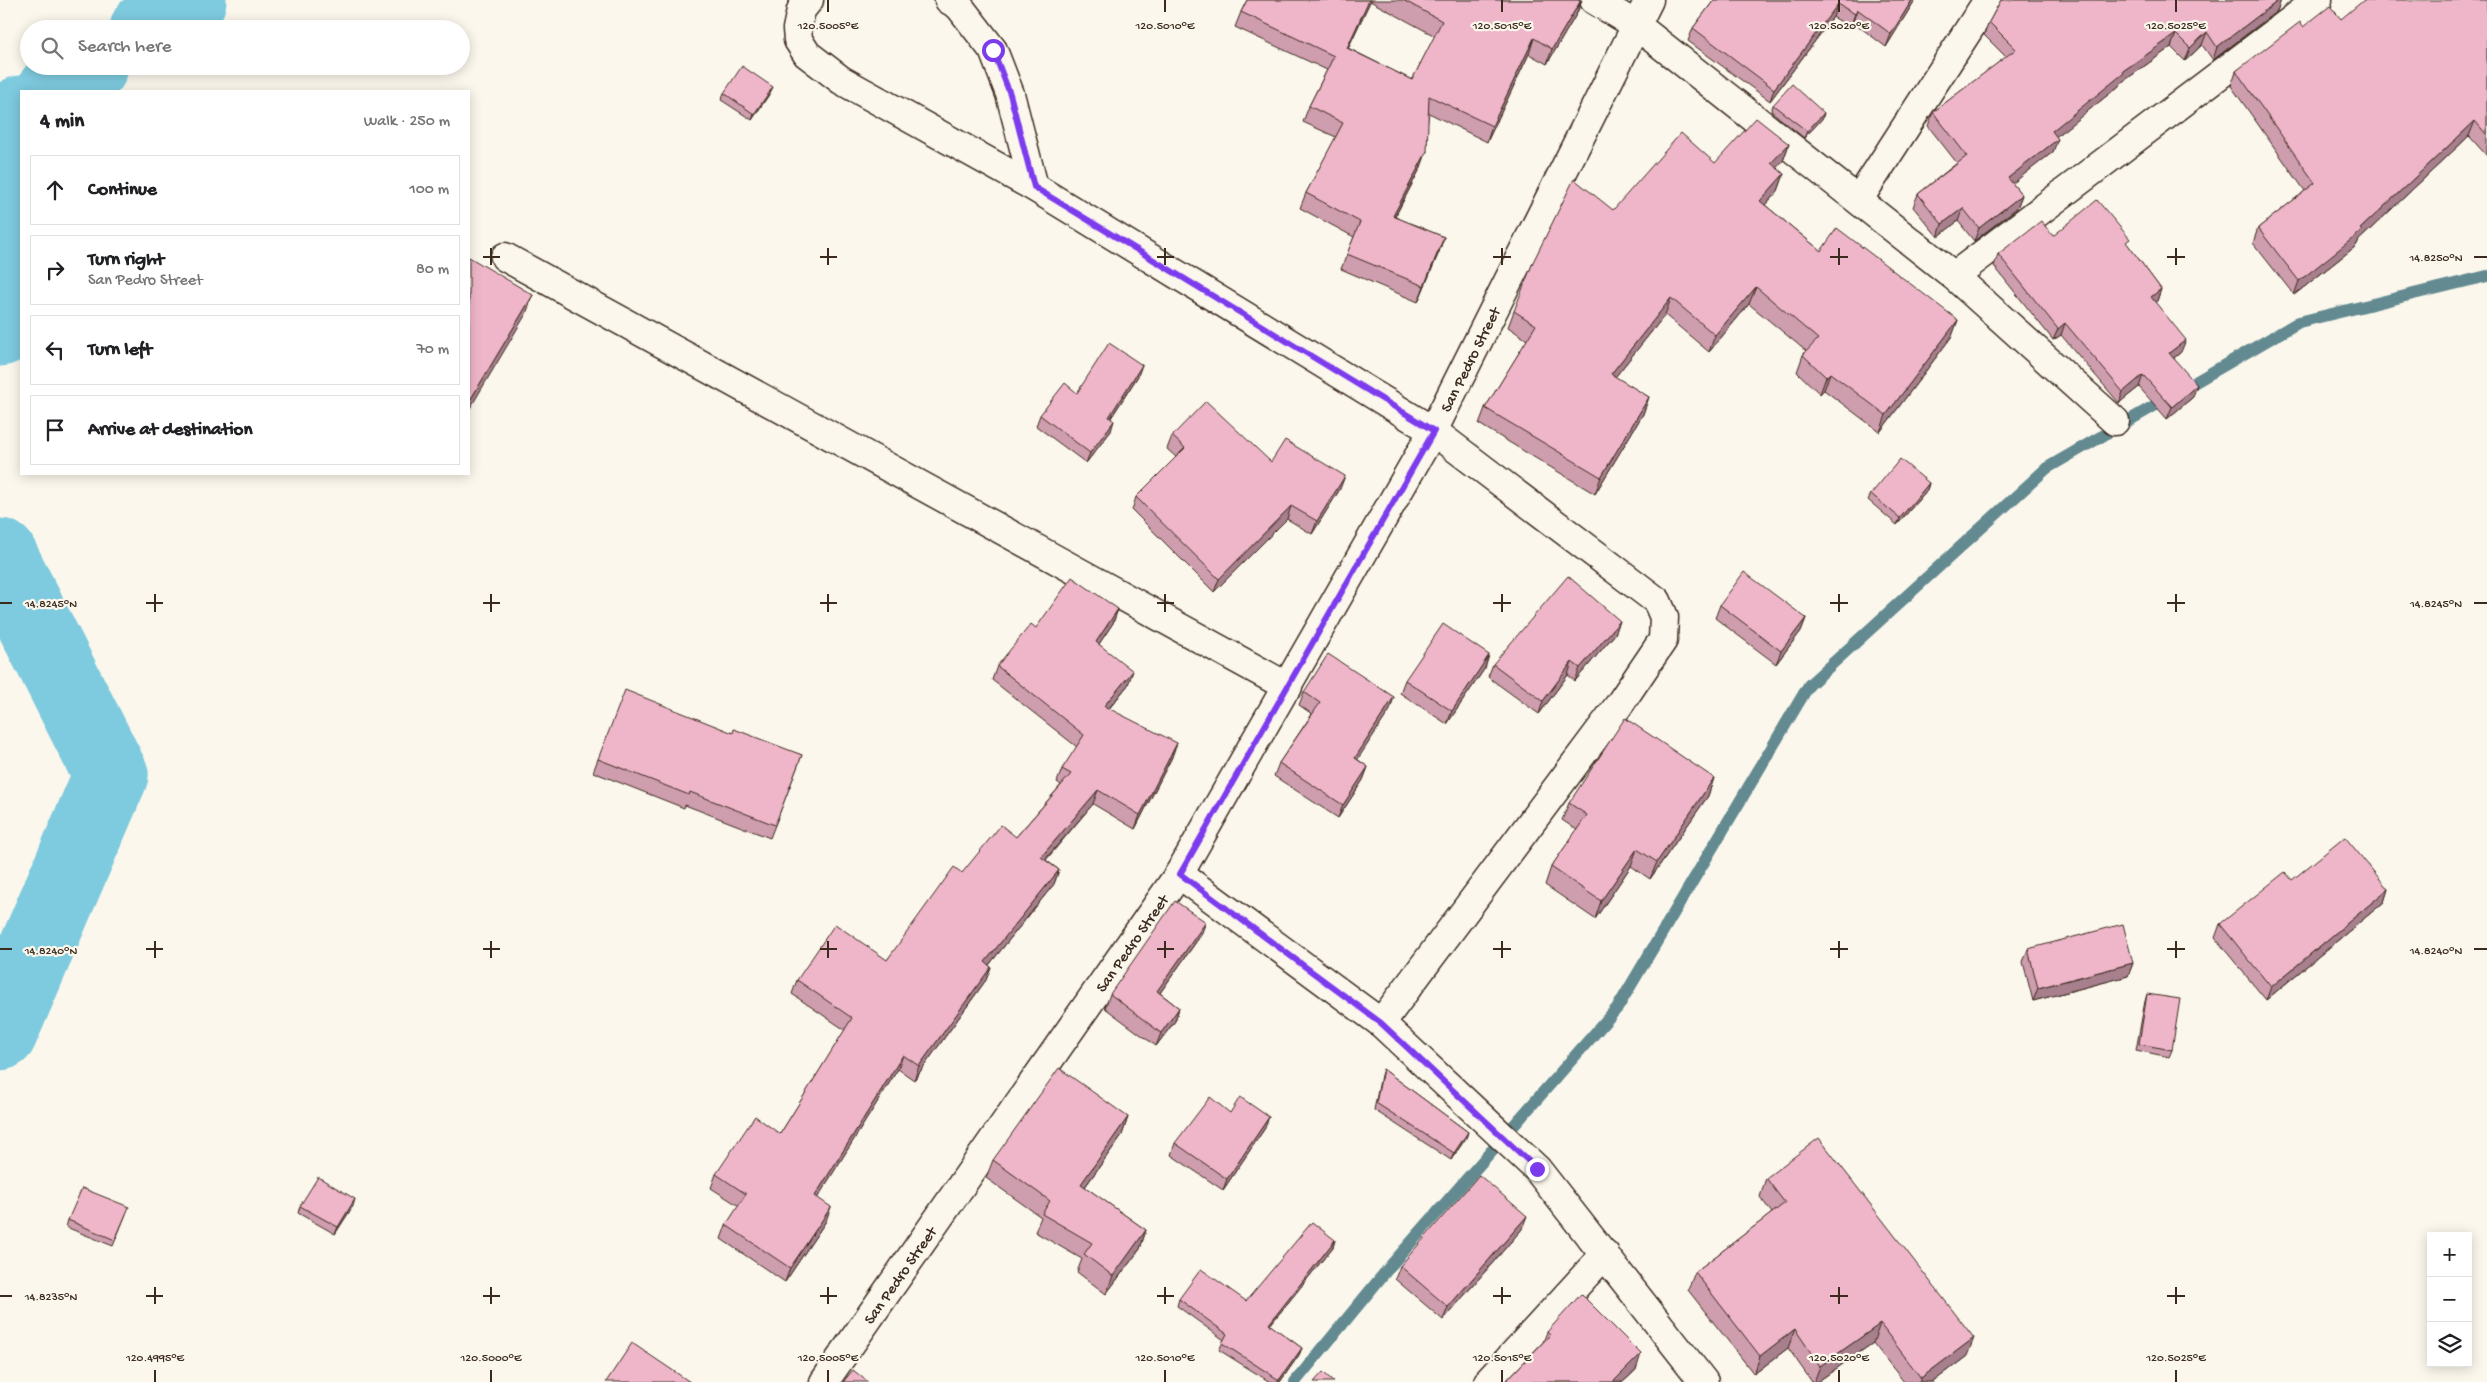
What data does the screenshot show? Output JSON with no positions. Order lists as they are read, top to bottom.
{
  "streets": {
    "street": ["San Pedro Street"]
  },
  "page": {
    "search": "Search here",
    "heading": ["4 min", "Walk · 250 m"],
    "list": [
      ["Continue", "100 m"],
      ["Turn right", "San Pedro Street", "80 m"],
      ["Turn left", "70 m"],
      "Arrive at destination"
    ],
    "map_buttons": ["+", "−"]
  },
  "coordinates": [
    "120.5005°E",
    "120.5010°E",
    "120.5015°E",
    "120.5020°E",
    "120.5025°E",
    "14.8250°N",
    "14.8245°N",
    "14.8240°N",
    "14.8235°N",
    "120.4995°E",
    "120.5000°E"
  ]
}
